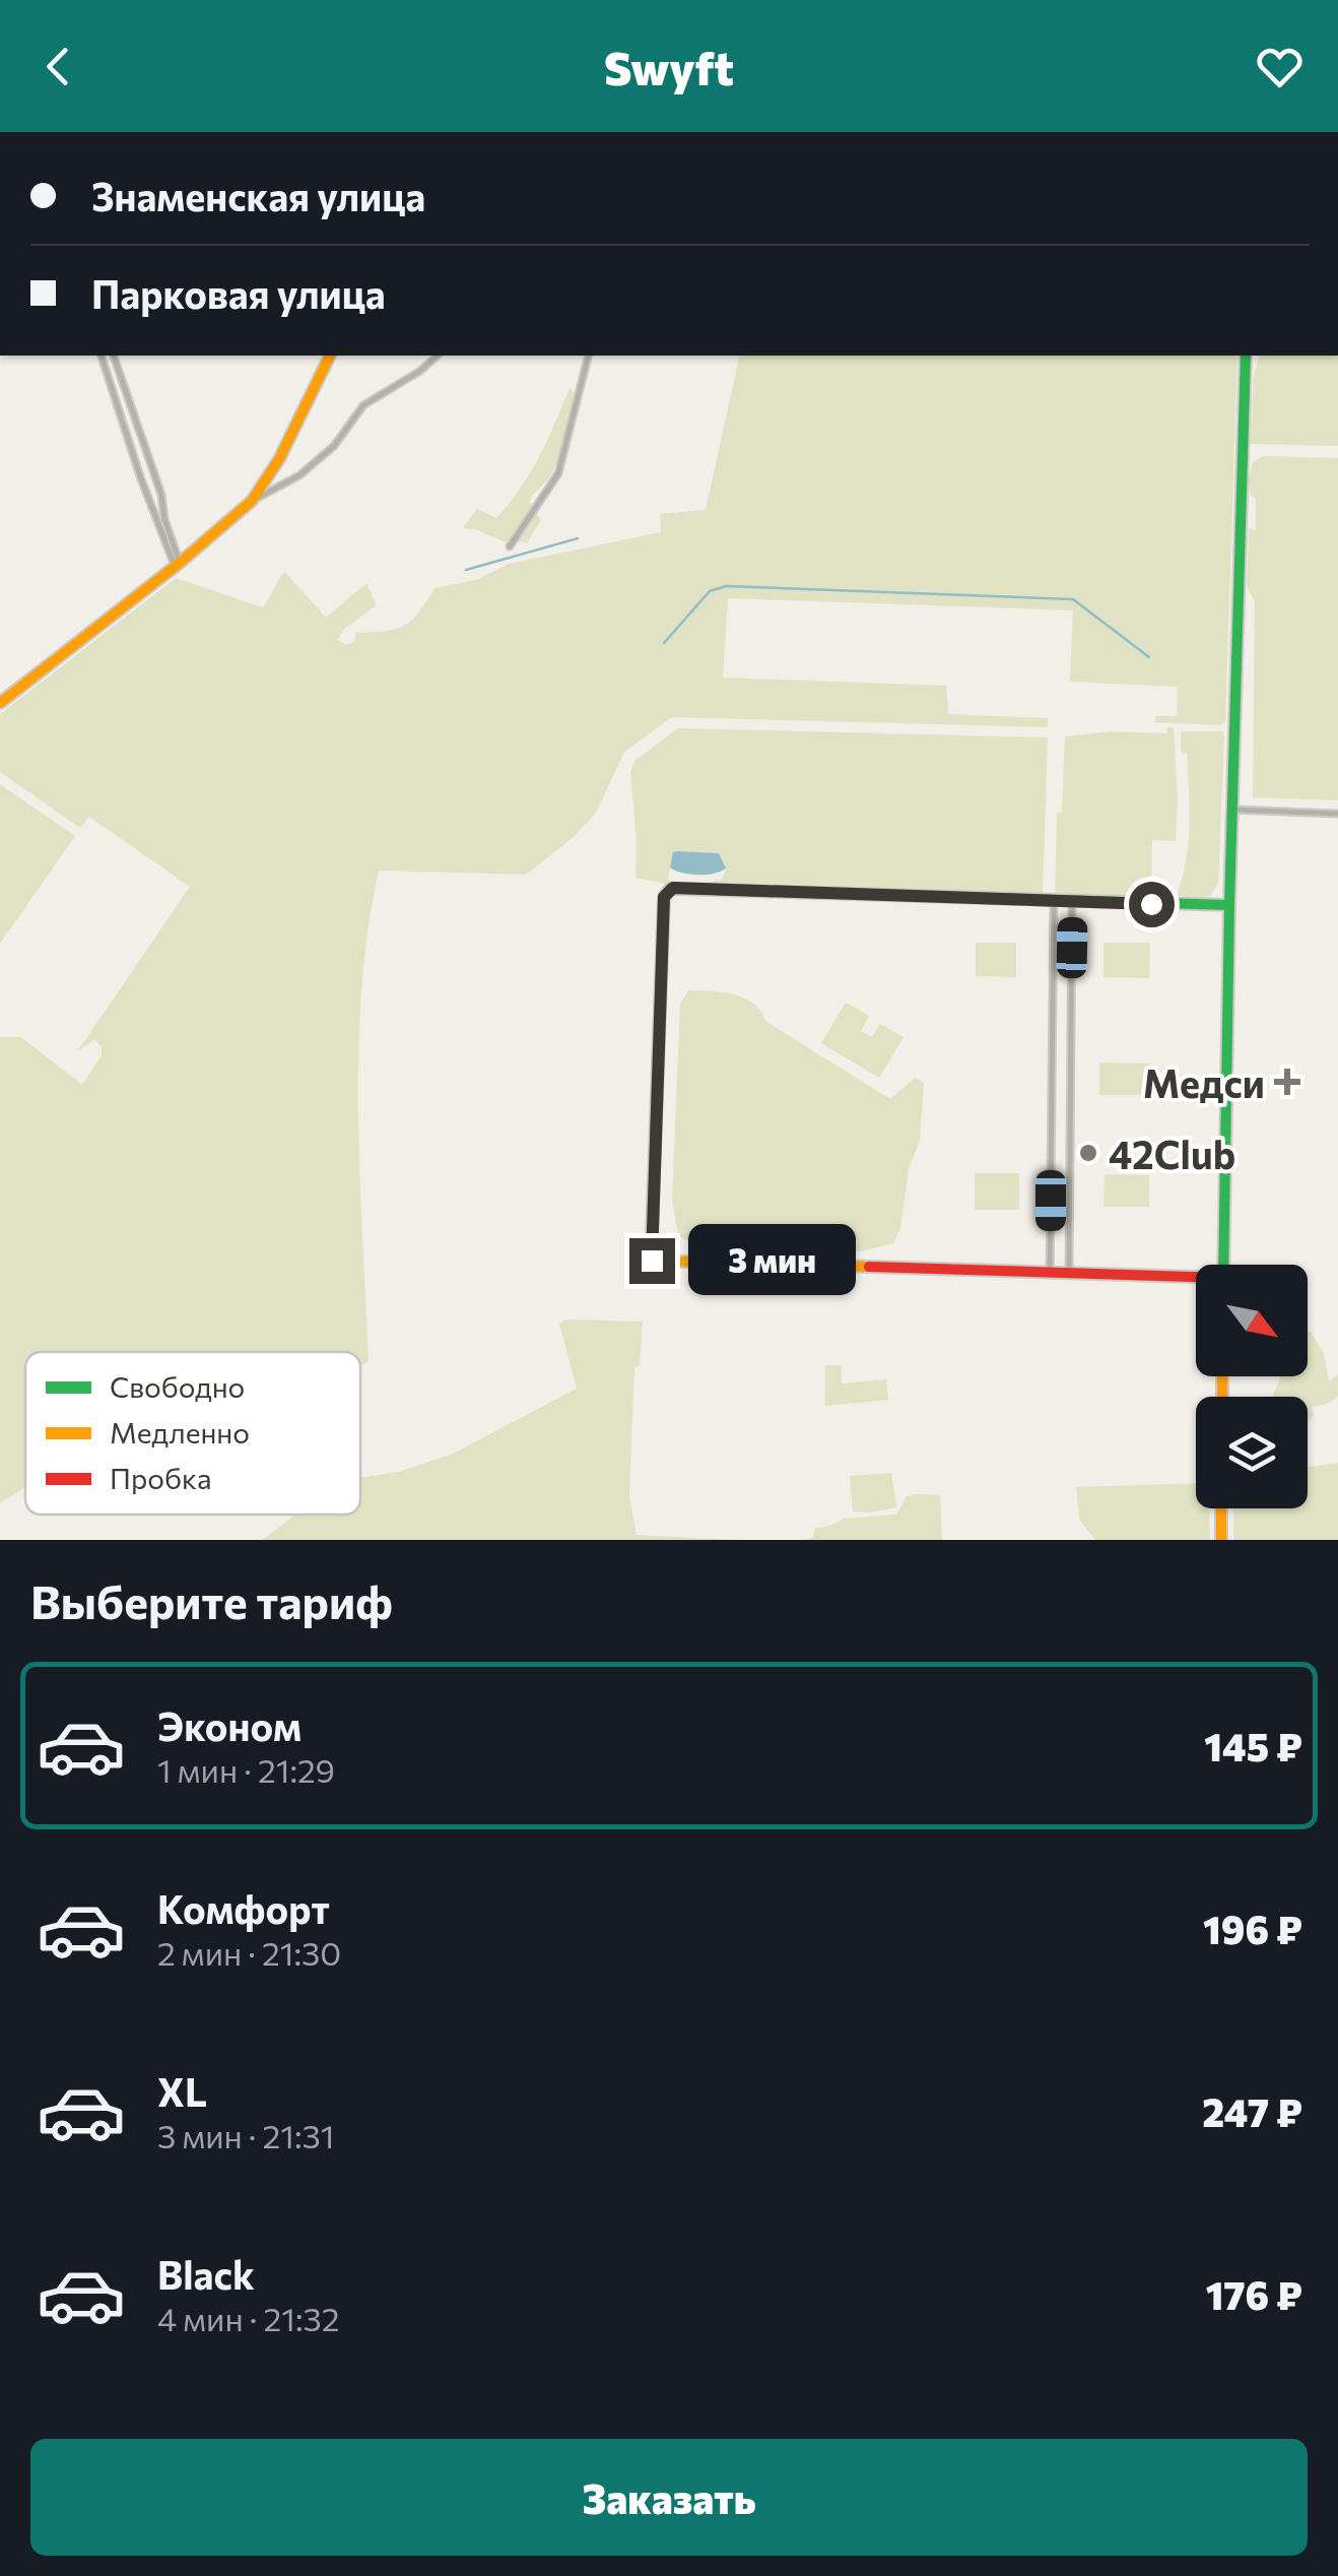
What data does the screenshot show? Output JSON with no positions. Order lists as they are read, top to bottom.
{
  "places": {
    "health": ["Медси"],
    "other": ["42Club"]
  },
  "legend": ["Свободно", "Медленно", "Пробка"],
  "north": "bottom right",
  "page": {
    "header": "Swyft",
    "banner": ["Знаменская улица", "Парковая улица"],
    "bubble": "3 мин",
    "heading": "Выберите тариф",
    "list": [
      {
        "name": "Эконом",
        "note": "1 мин · 21:29",
        "value": "145 ₽"
      },
      {
        "name": "Комфорт",
        "note": "2 мин · 21:30",
        "value": "196 ₽"
      },
      {
        "name": "XL",
        "note": "3 мин · 21:31",
        "value": "247 ₽"
      },
      {
        "name": "Black",
        "note": "4 мин · 21:32",
        "value": "176 ₽"
      }
    ],
    "buttons": "Заказать"
  }
}
